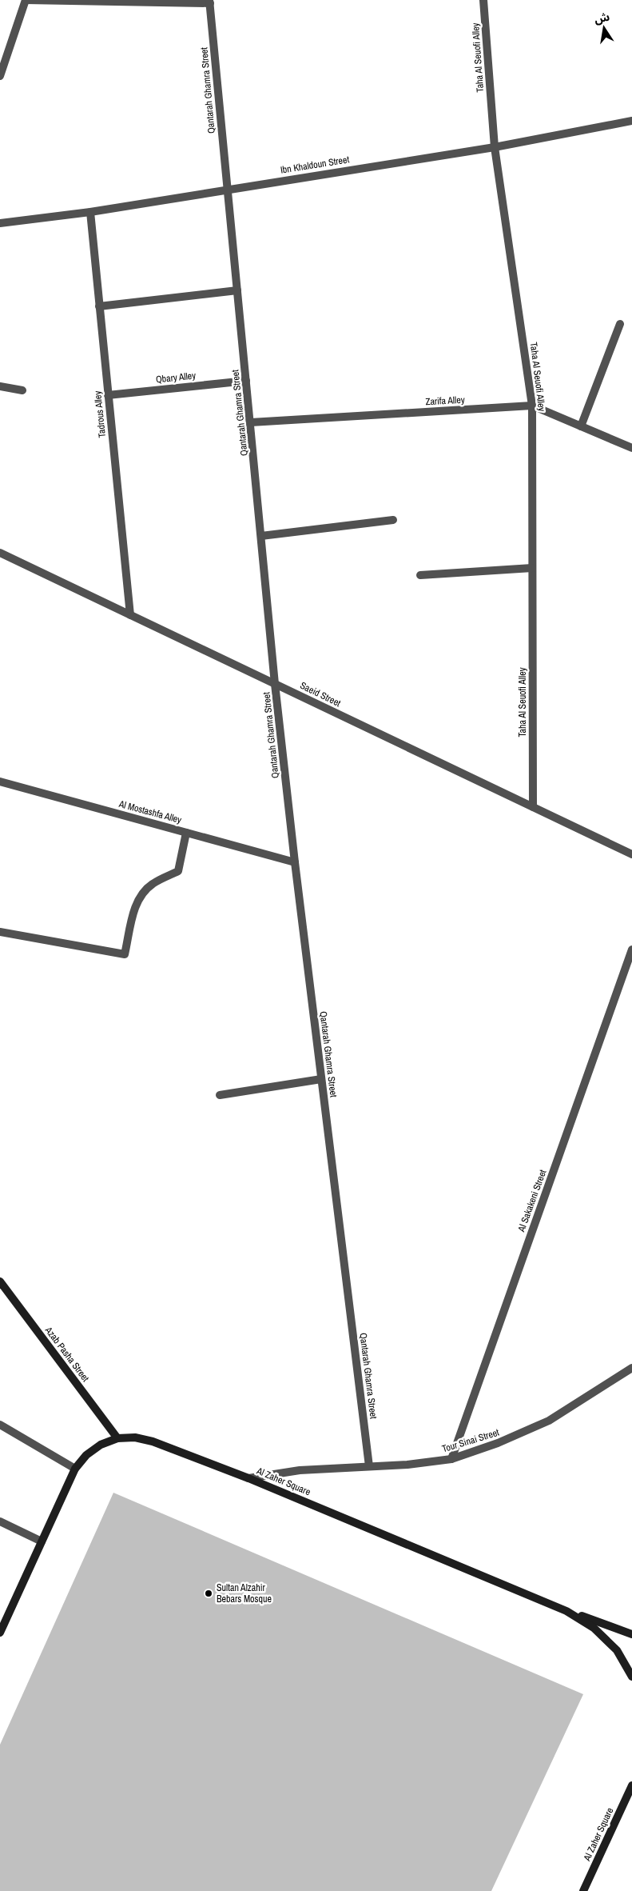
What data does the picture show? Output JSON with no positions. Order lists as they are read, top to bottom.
{
  "streets": {
    "main road": ["Azab Pasha Street", "Al Zaher Square"],
    "street": [
      "Taha Al Seuofi Alley",
      "Qantarah Ghamra Street",
      "Ibn Khaldoun Street",
      "Qbary Alley",
      "Zarifa Alley",
      "Tadrous Alley",
      "Saeid Street",
      "Al Mostashfa Alley",
      "Al Sakakeni Street",
      "Tour Sinai Street"
    ]
  },
  "crossings": [
    ["Taha Al Seuofi Alley", "Ibn Khaldoun Street"],
    ["Taha Al Seuofi Alley", "Zarifa Alley"],
    ["Taha Al Seuofi Alley", "Saeid Street"],
    ["Qantarah Ghamra Street", "Ibn Khaldoun Street"],
    ["Qantarah Ghamra Street", "Qbary Alley"],
    ["Qantarah Ghamra Street", "Zarifa Alley"],
    ["Qantarah Ghamra Street", "Saeid Street"],
    ["Qantarah Ghamra Street", "Al Mostashfa Alley"],
    ["Qantarah Ghamra Street", "Tour Sinai Street"],
    ["Ibn Khaldoun Street", "Tadrous Alley"],
    ["Qbary Alley", "Tadrous Alley"],
    ["Tadrous Alley", "Saeid Street"],
    ["Al Sakakeni Street", "Tour Sinai Street"],
    ["Azab Pasha Street", "Al Zaher Square"],
    ["Tour Sinai Street", "Al Zaher Square"]
  ],
  "places": ["Sultan Alzahir Bebars Mosque"],
  "north": "top"
}
